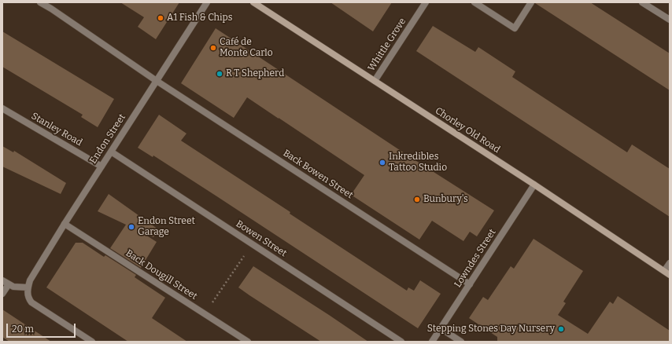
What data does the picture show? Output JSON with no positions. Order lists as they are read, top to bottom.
{
  "streets": {
    "main road": ["Chorley Old Road"],
    "street": [
      "Whittle Grove",
      "Stanley Road",
      "Endon Street",
      "Back Bowen Street",
      "Bowen Street",
      "Lowndes Street",
      "Back Dougill Street"
    ]
  },
  "crossings": [
    ["Whittle Grove", "Chorley Old Road"],
    ["Stanley Road", "Endon Street"],
    ["Chorley Old Road", "Lowndes Street"],
    ["Endon Street", "Back Bowen Street"],
    ["Endon Street", "Bowen Street"],
    ["Endon Street", "Back Dougill Street"],
    ["Back Bowen Street", "Lowndes Street"]
  ],
  "places": [
    "A1 Fish & Chips",
    "Café de Monte Carlo",
    "R T Shepherd",
    "Inkredibles Tattoo Studio",
    "Bunbury's",
    "Endon Street Garage",
    "Stepping Stones Day Nursery"
  ],
  "scale_bar": "20 m"
}
